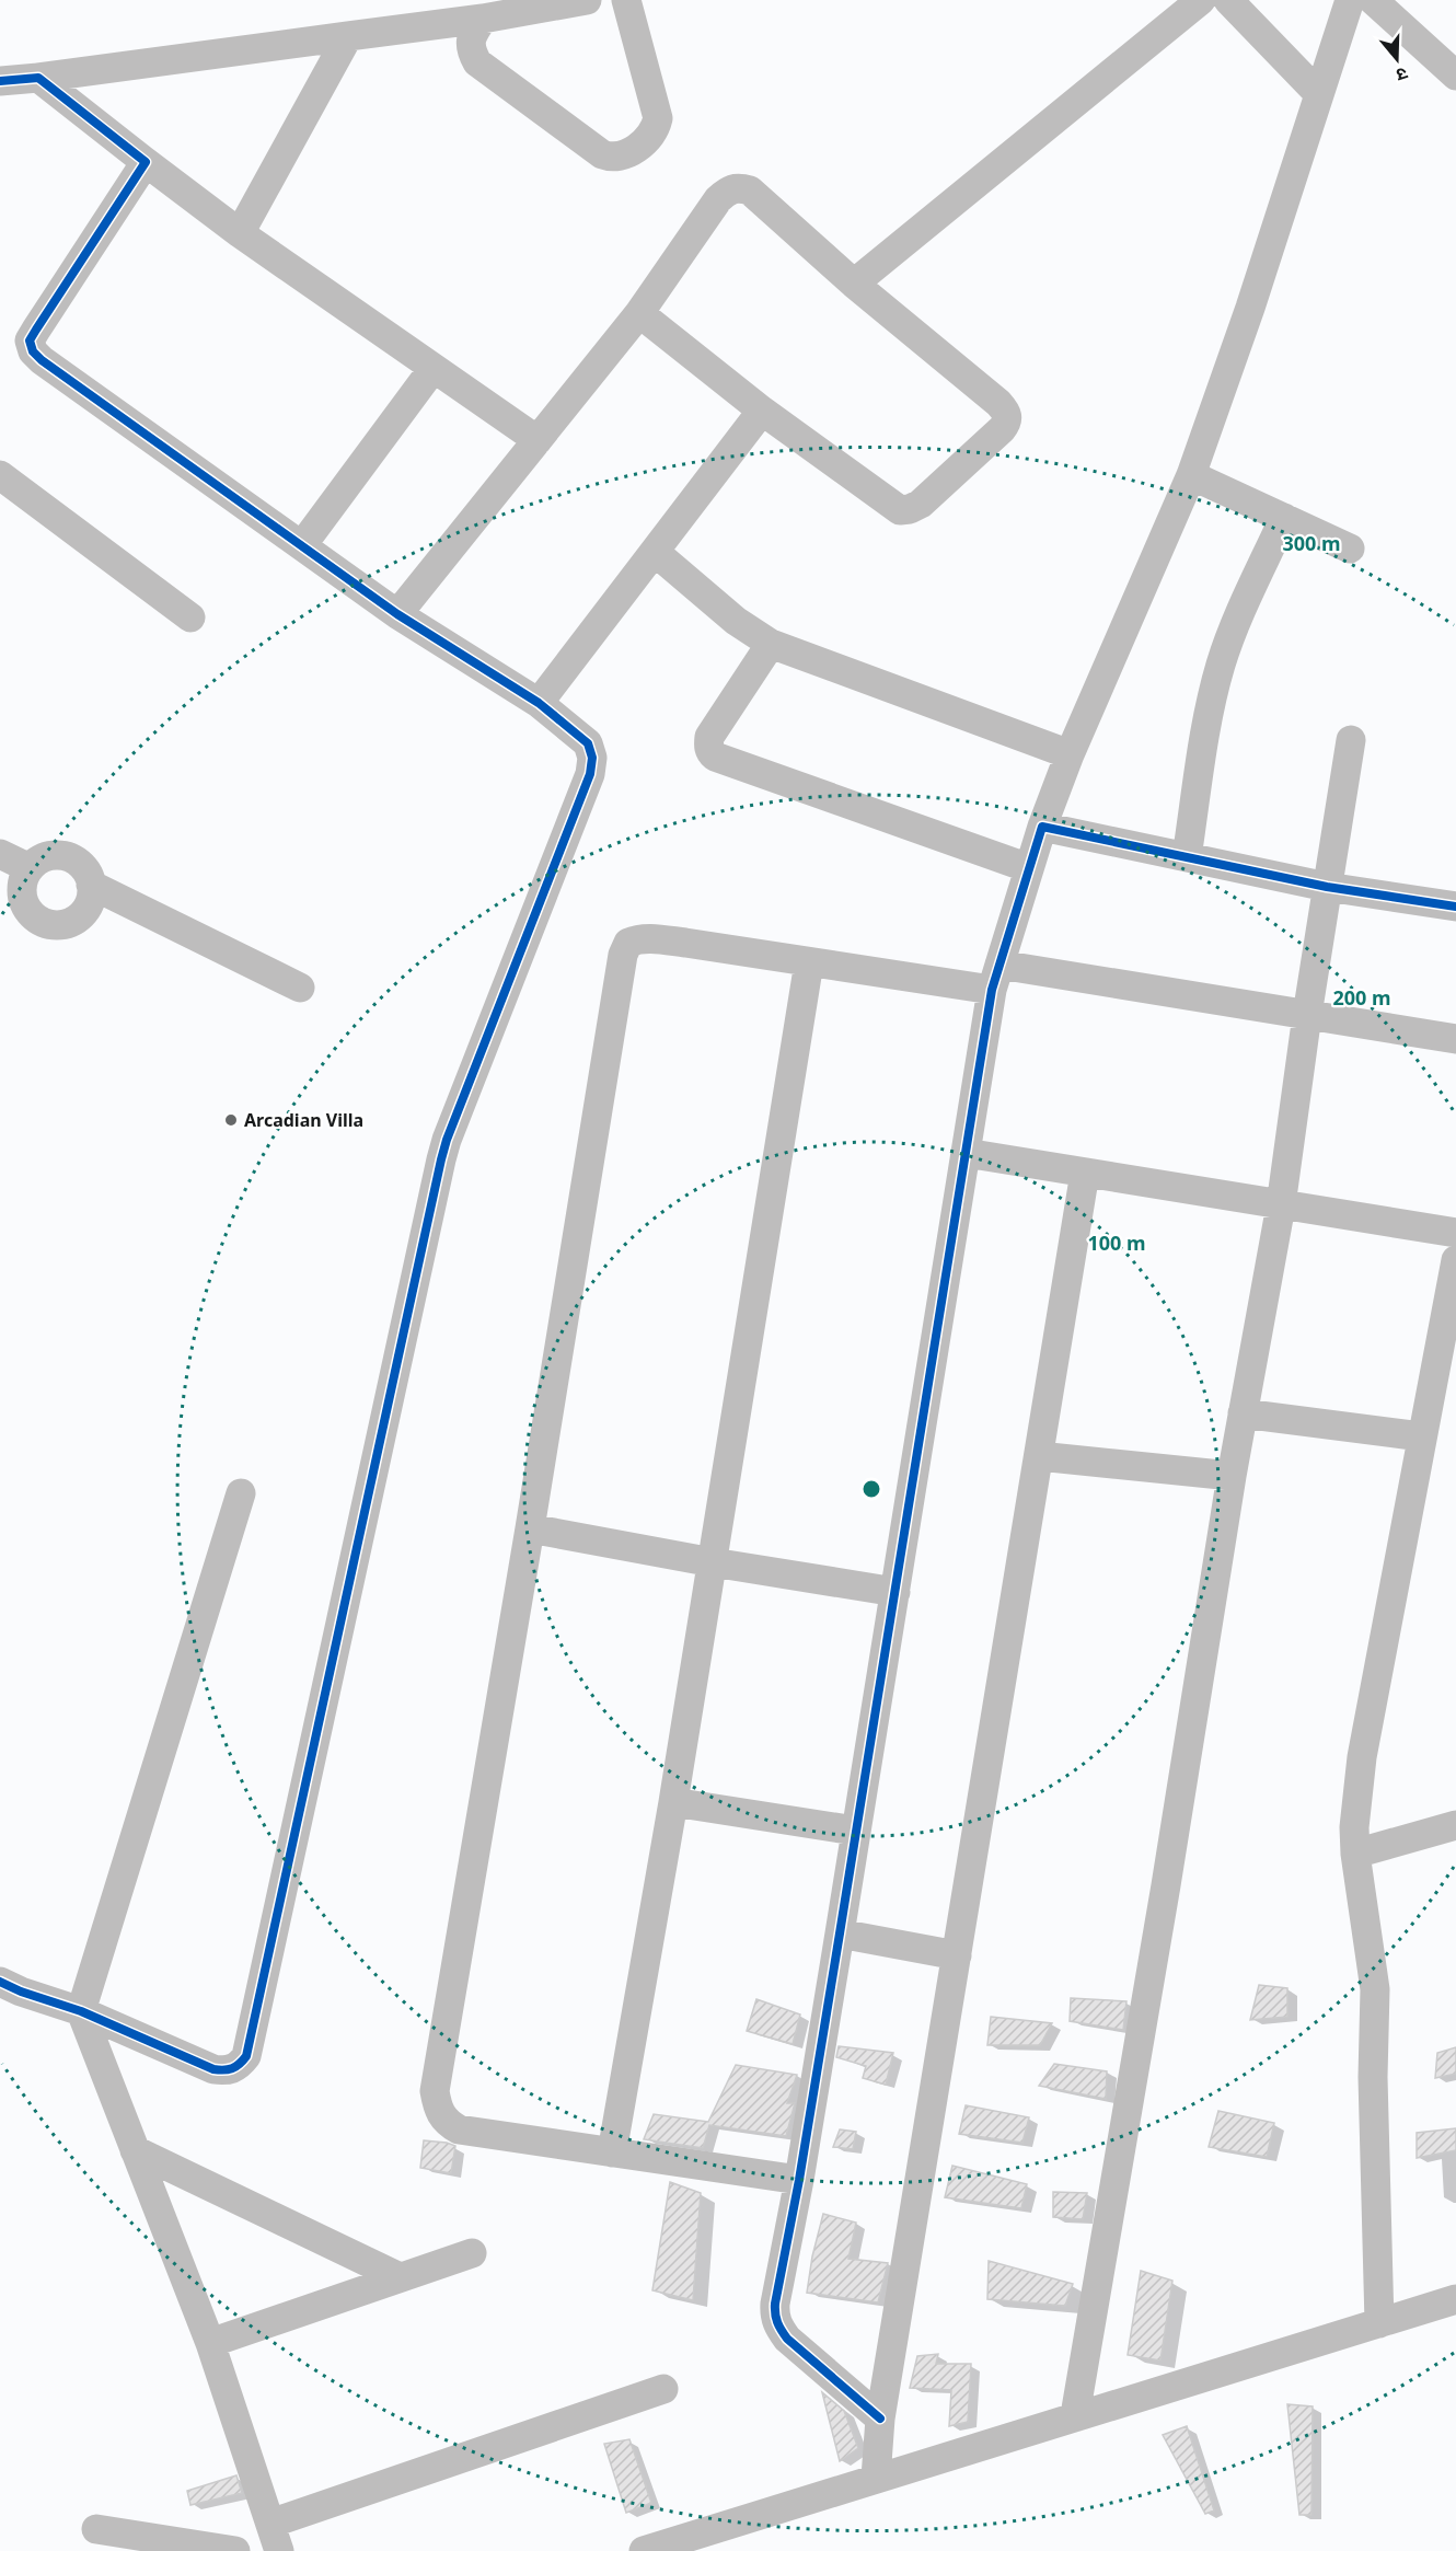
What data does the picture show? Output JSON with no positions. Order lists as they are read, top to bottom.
{
  "places": ["Arcadian Villa"],
  "north": "bottom",
  "rings": ["300 m", "200 m", "100 m"]
}
